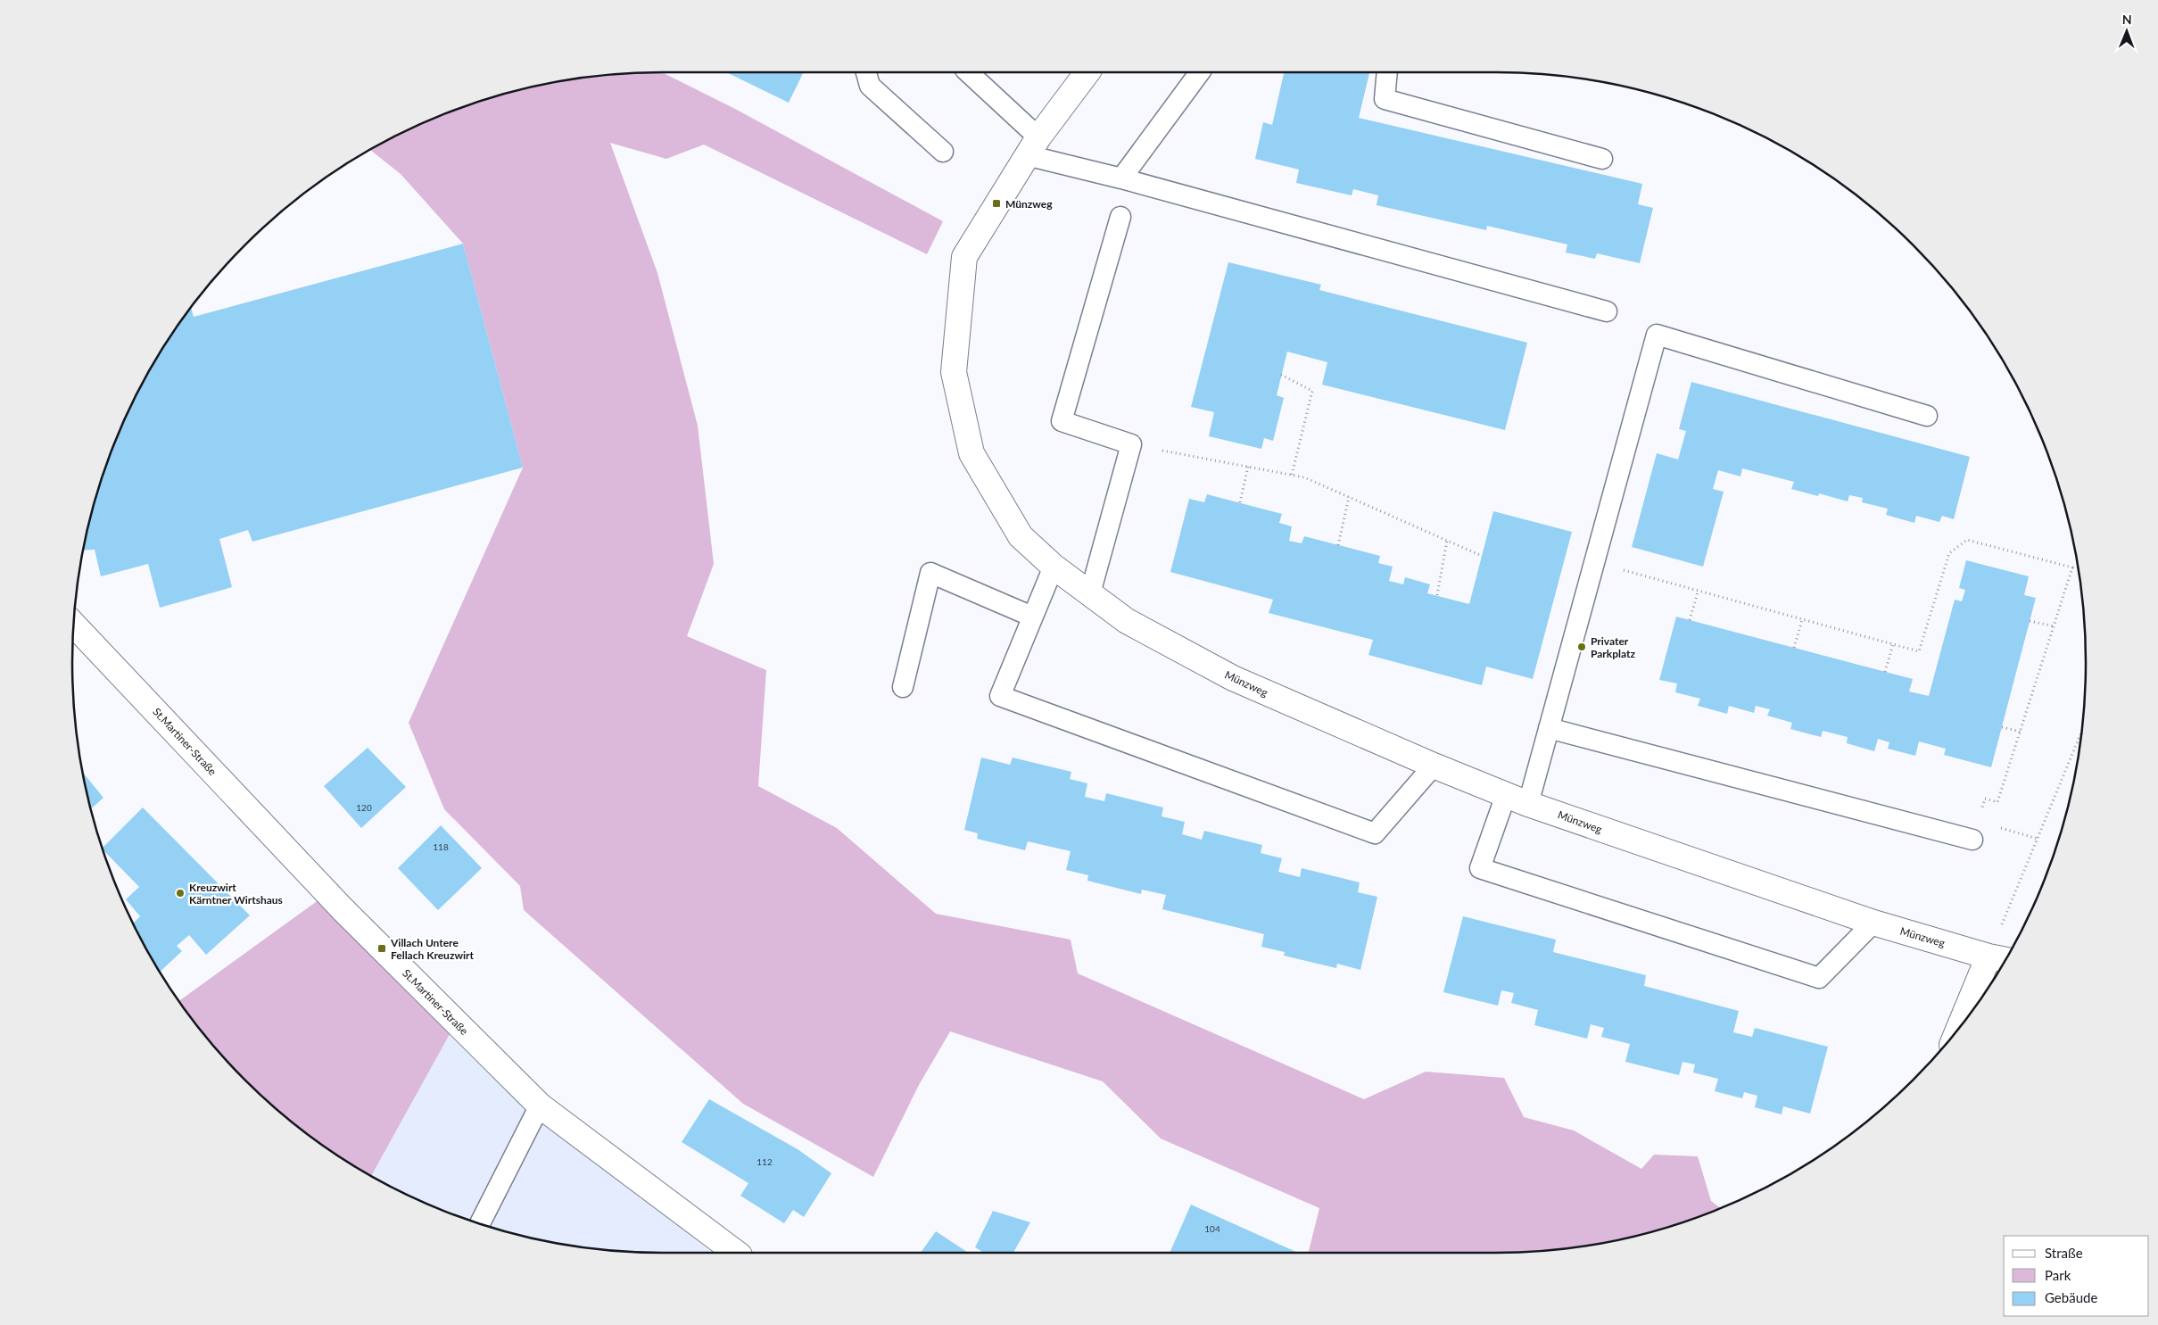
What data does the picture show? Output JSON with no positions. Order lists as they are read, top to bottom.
{
  "streets": {
    "street": ["Münzweg", "St.Martiner-Straße"]
  },
  "places": {
    "transit": ["Münzweg", "Villach Untere Fellach Kreuzwirt"],
    "other": ["Privater Parkplatz", "Kreuzwirt Kärntner Wirtshaus"]
  },
  "house_numbers": [
    "120",
    "118",
    "112",
    "104"
  ],
  "legend": ["Straße", "Park", "Gebäude"],
  "north": "top"
}
